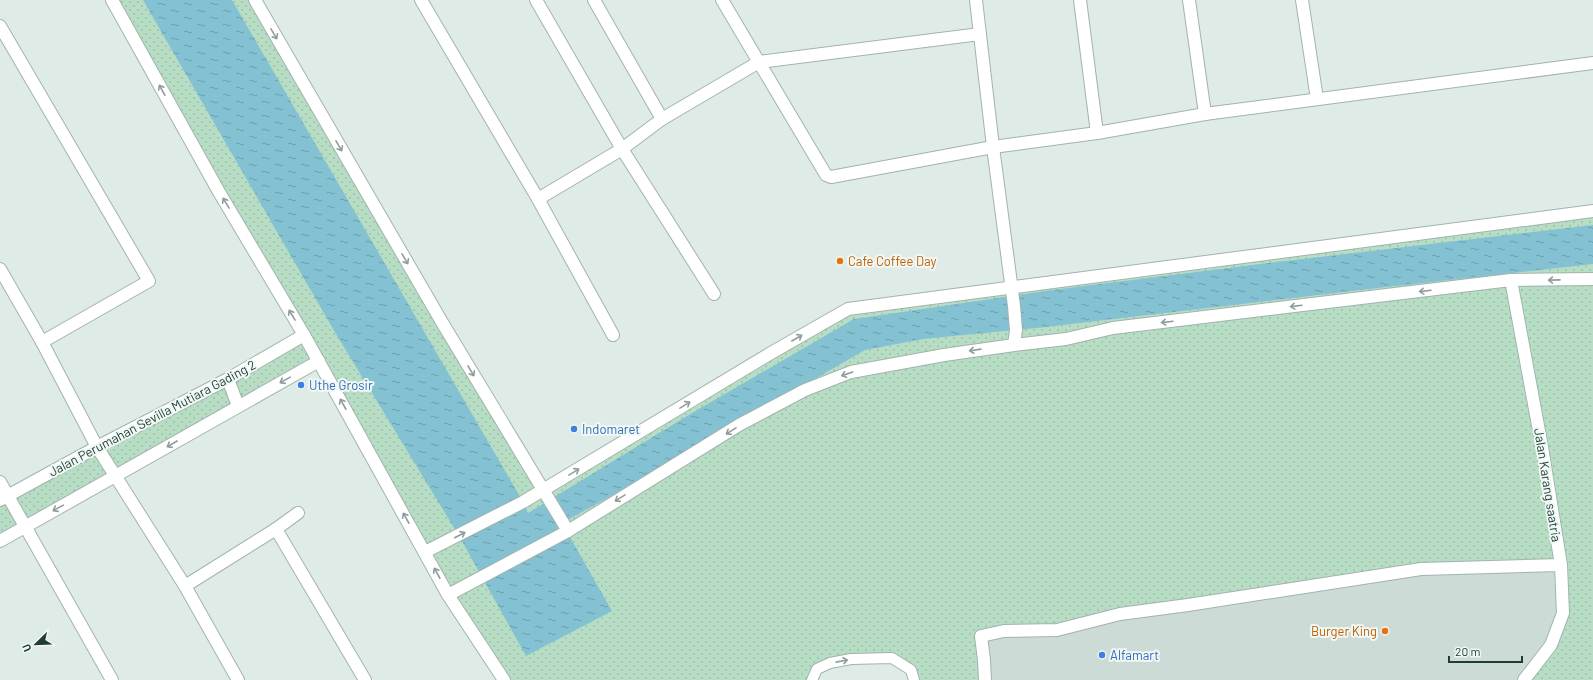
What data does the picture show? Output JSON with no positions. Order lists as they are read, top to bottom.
{
  "streets": {
    "street": ["Jalan Perumahan Sevilla Mutiara Gading 2", "Jalan Karang saatria"]
  },
  "places": [
    "Cafe Coffee Day",
    "Uthe Grosir",
    "Indomaret",
    "Burger King",
    "Alfamart"
  ],
  "scale_bar": "20 m",
  "north": "bottom left"
}
